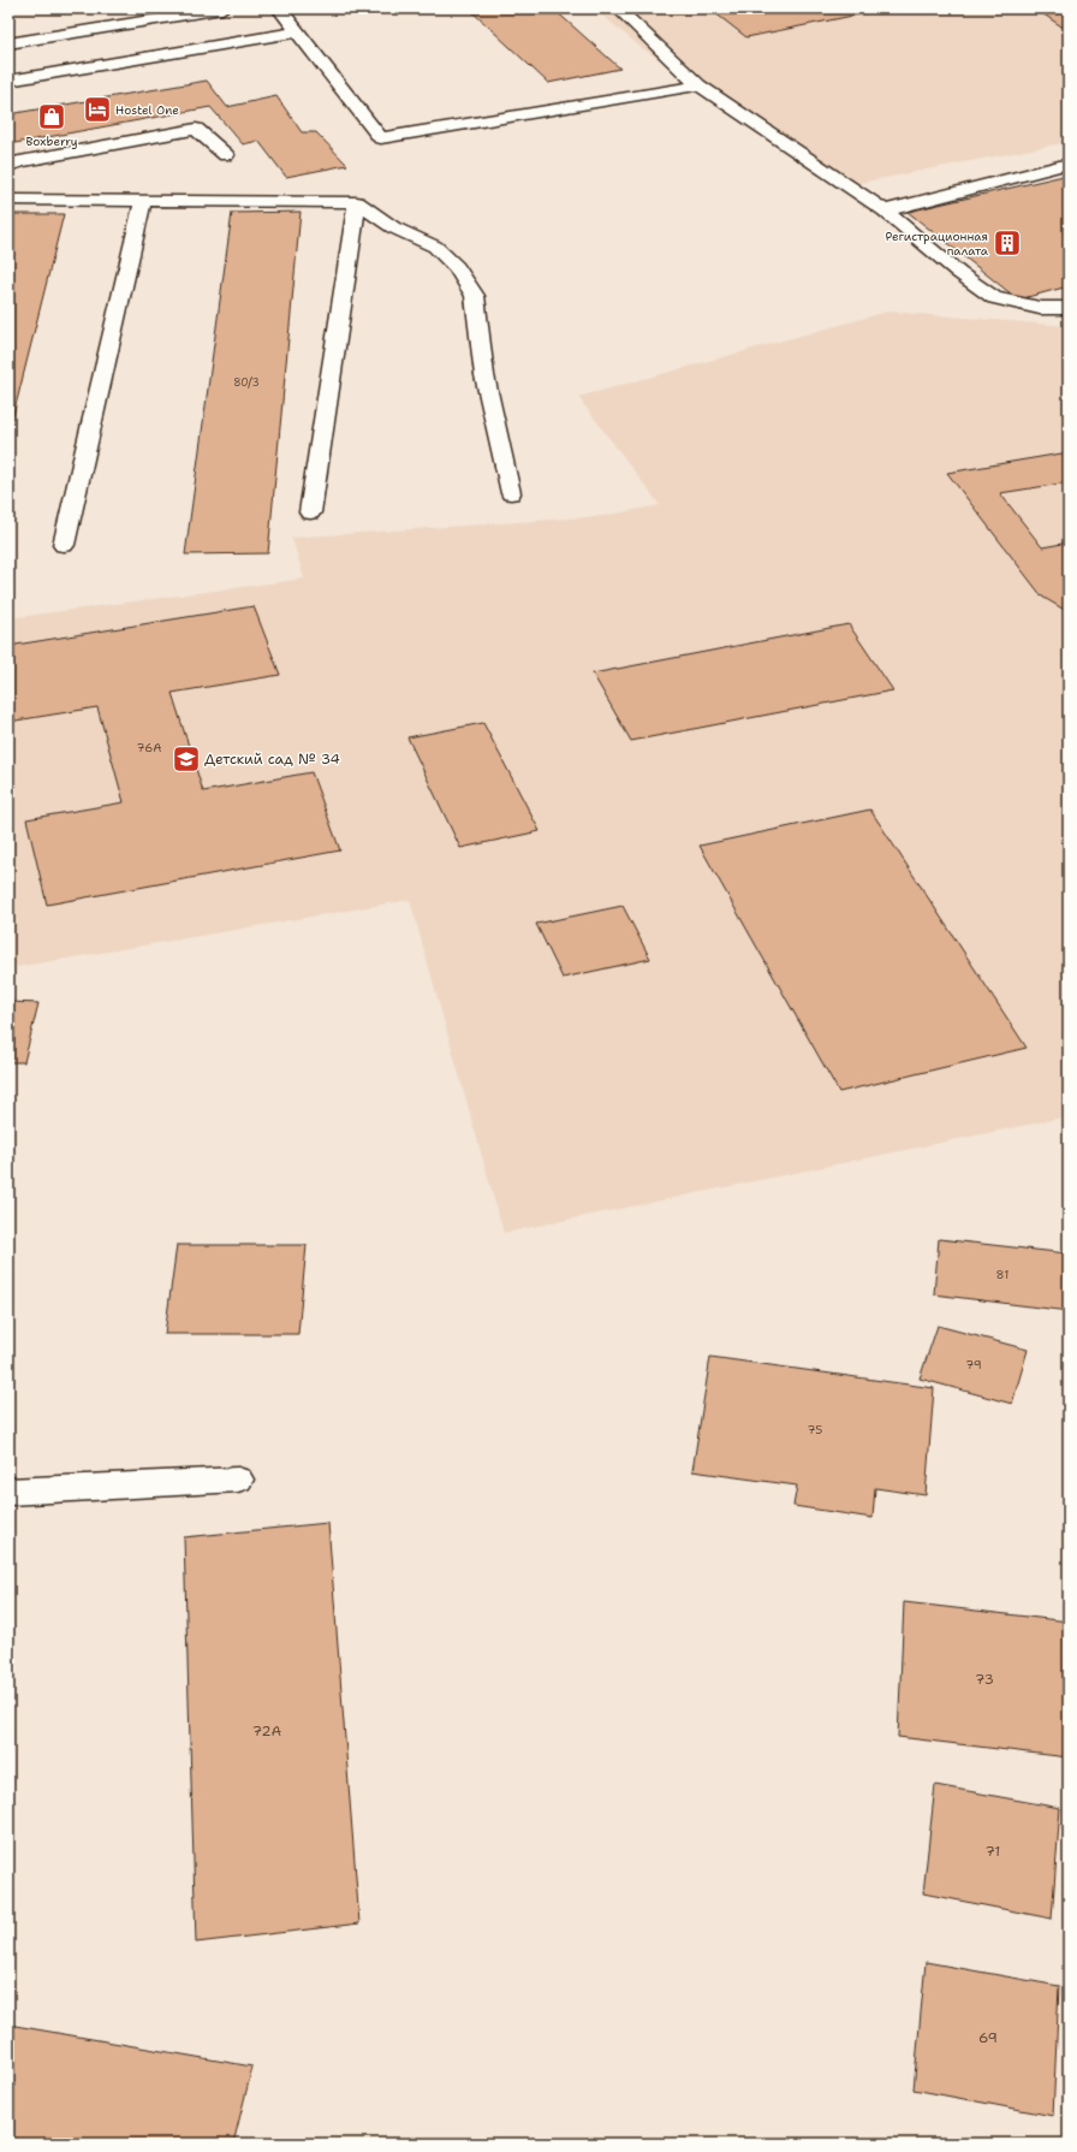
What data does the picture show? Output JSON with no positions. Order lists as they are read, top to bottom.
{
  "places": {
    "hotel": ["Hostel One"],
    "shop": ["Boxberry"],
    "building": ["Регистрационная палата"],
    "school or university": ["Детский сад № 34"]
  },
  "house_numbers": [
    "80/3",
    "76А",
    "81",
    "79",
    "75",
    "73",
    "72А",
    "71",
    "69"
  ]
}
